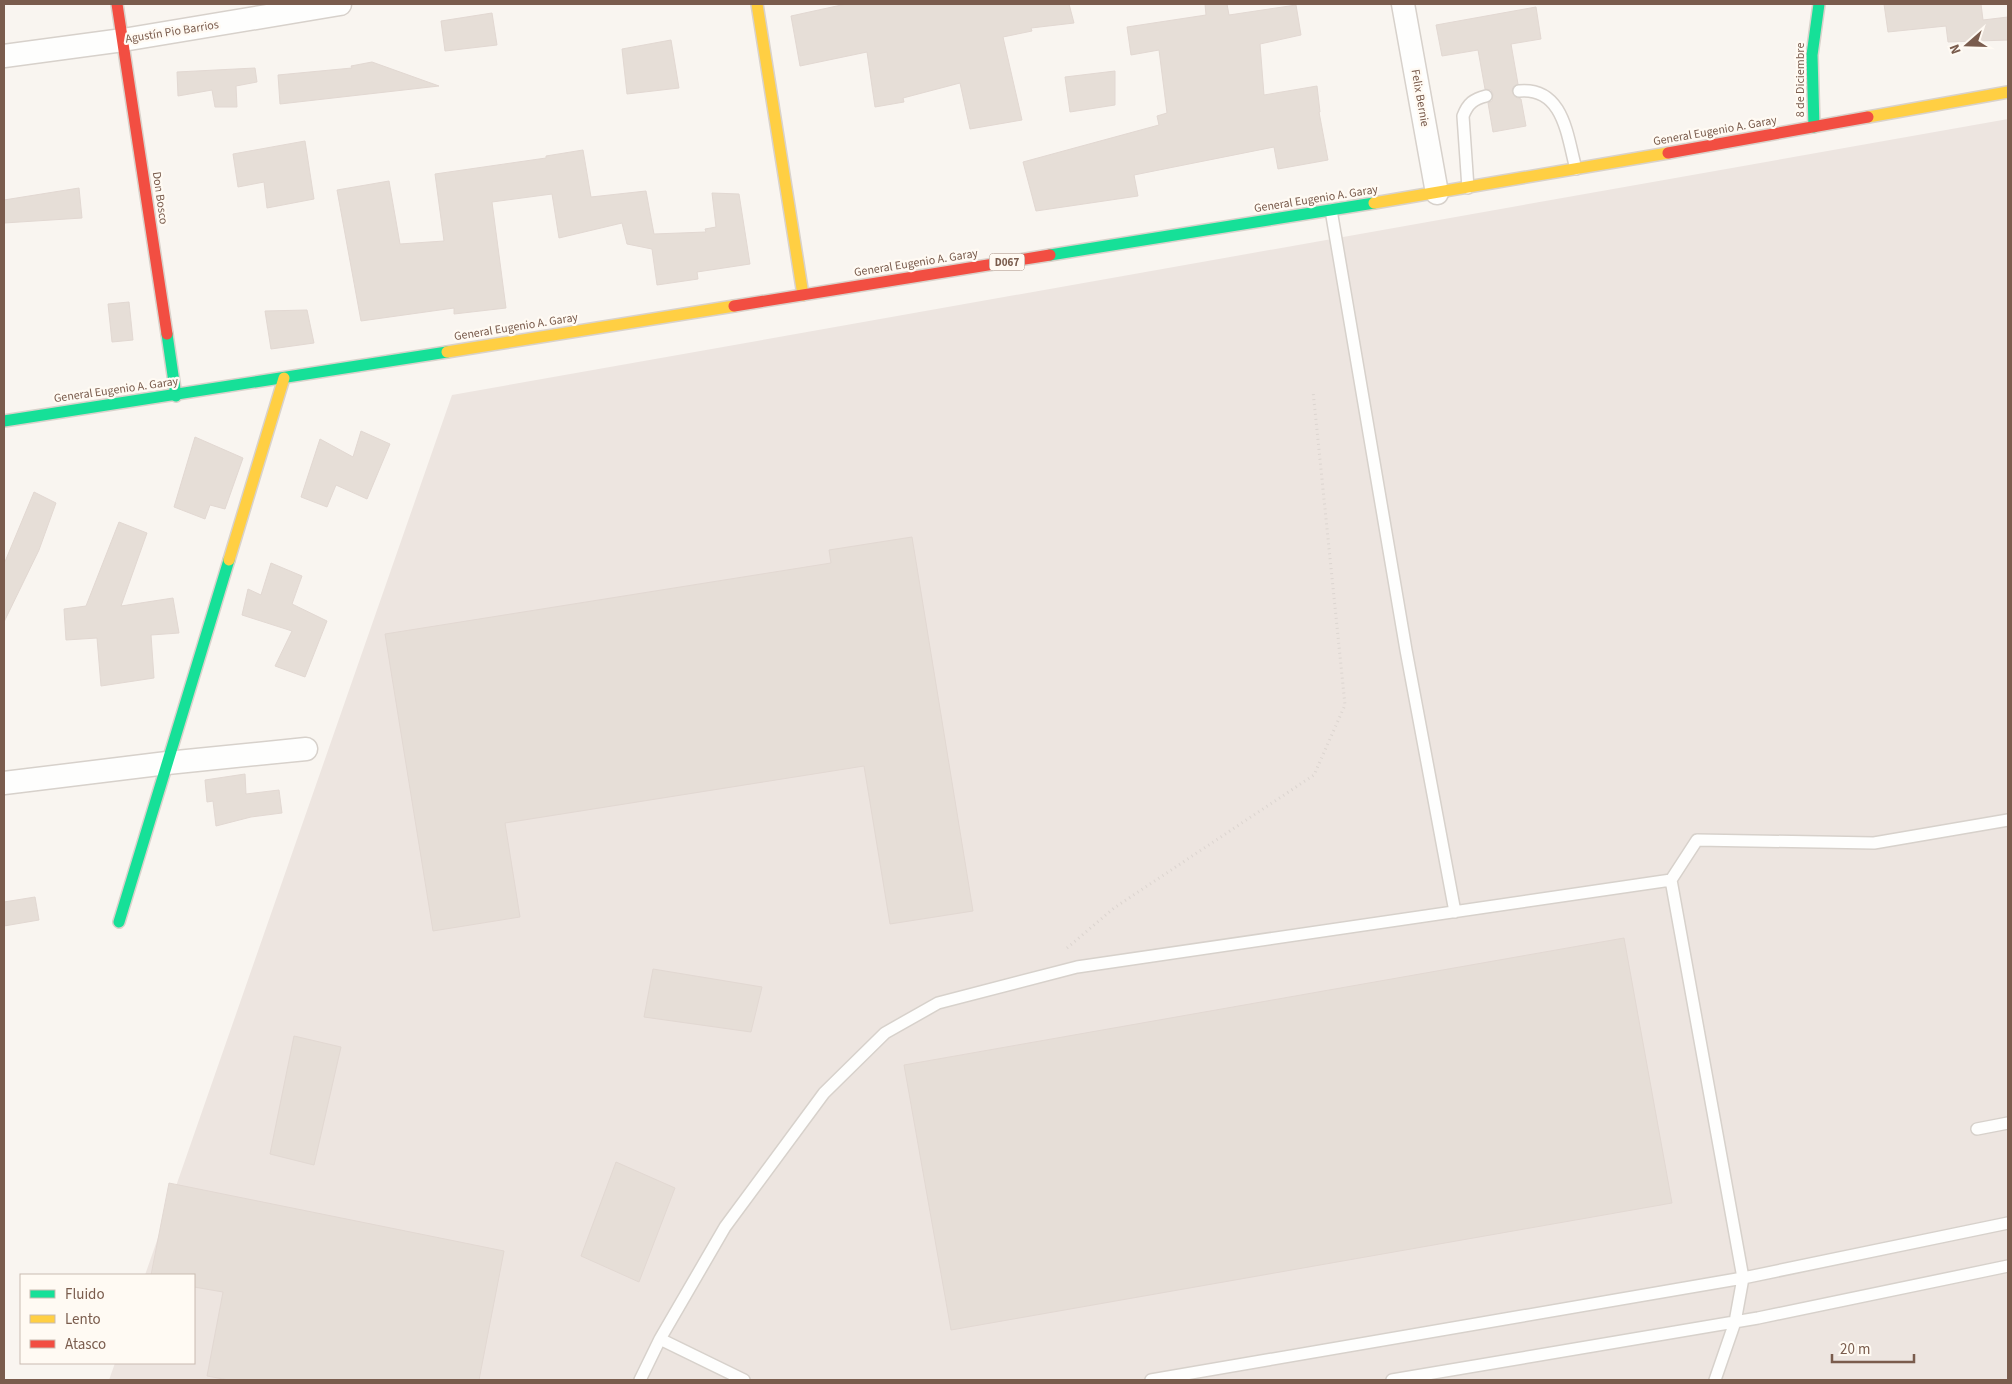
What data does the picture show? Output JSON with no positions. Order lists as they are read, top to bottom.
{
  "streets": {
    "main road": [
      "8 de Diciembre",
      "General Eugenio A. Garay",
      "Don Bosco",
      "D067"
    ],
    "street": ["Agustín Pio Barrios", "Felix Bernie"]
  },
  "crossings": [
    ["Agustín Pio Barrios", "Don Bosco"],
    ["8 de Diciembre", "General Eugenio A. Garay"],
    ["Felix Bernie", "General Eugenio A. Garay"],
    ["General Eugenio A. Garay", "Don Bosco"]
  ],
  "legend": ["Fluido", "Lento", "Atasco"],
  "scale_bar": "20 m",
  "north": "left"
}
